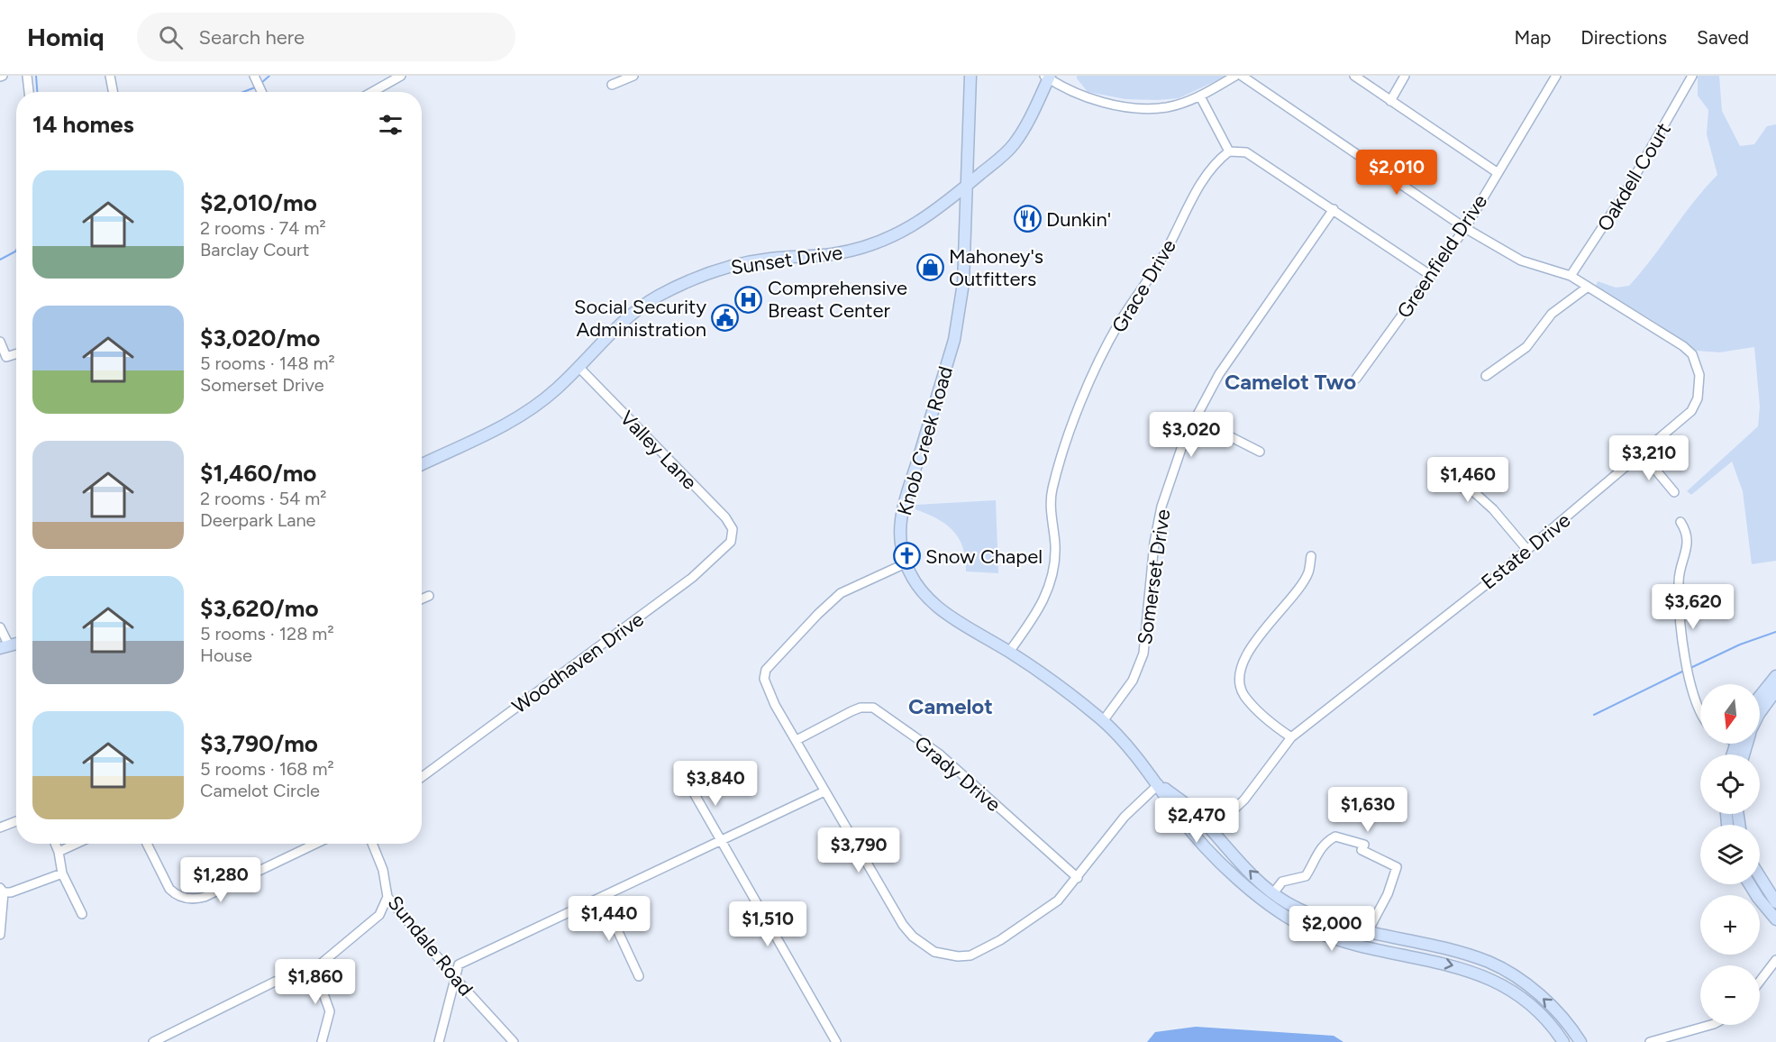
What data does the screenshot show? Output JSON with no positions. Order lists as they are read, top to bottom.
{
  "streets": {
    "main road": ["Sunset Drive", "Knob Creek Road"],
    "street": [
      "Oakdell Court",
      "Greenfield Drive",
      "Grace Drive",
      "Valley Lane",
      "Estate Drive",
      "Somerset Drive",
      "Woodhaven Drive",
      "Grady Drive",
      "Sundale Road"
    ]
  },
  "crossings": [
    ["Oakdell Court", "Estate Drive"],
    ["Greenfield Drive", "Estate Drive"],
    ["Sunset Drive", "Knob Creek Road"],
    ["Sunset Drive", "Valley Lane"],
    ["Grace Drive", "Knob Creek Road"],
    ["Knob Creek Road", "Estate Drive"],
    ["Knob Creek Road", "Somerset Drive"],
    ["Valley Lane", "Woodhaven Drive"]
  ],
  "districts": ["Camelot Two", "Camelot"],
  "places": {
    "restaurant": ["Dunkin'"],
    "shop": ["Mahoney's Outfitters"],
    "hospital": ["Comprehensive Breast Center"],
    "public building": ["Social Security Administration"],
    "church": ["Snow Chapel"]
  },
  "north": "bottom",
  "page": {
    "header": "Homiq",
    "search": "Search here",
    "nav": ["Map", "Directions", "Saved"],
    "heading": "14 homes",
    "price": [
      "$2,010",
      "$3,020",
      "$3,210",
      "$1,460",
      "$3,620",
      "$3,840",
      "$1,630",
      "$2,470",
      "$3,790",
      "$1,280",
      "$1,440",
      "$1,510",
      "$2,000",
      "$1,860"
    ],
    "list": [
      {
        "name": "$2,010/mo",
        "note": "2 rooms · 74 m² · Barclay Court"
      },
      {
        "name": "$3,020/mo",
        "note": "5 rooms · 148 m² · Somerset Drive"
      },
      {
        "name": "$1,460/mo",
        "note": "2 rooms · 54 m² · Deerpark Lane"
      },
      {
        "name": "$3,620/mo",
        "note": "5 rooms · 128 m² · House"
      },
      {
        "name": "$3,790/mo",
        "note": "5 rooms · 168 m² · Camelot Circle"
      }
    ],
    "map_buttons": ["+", "−"]
  }
}
